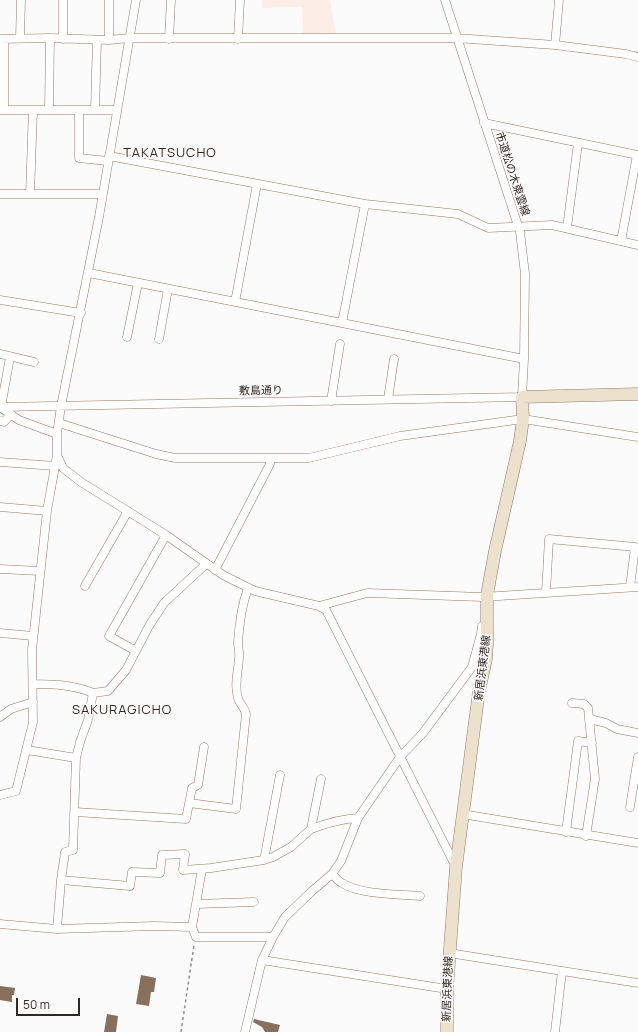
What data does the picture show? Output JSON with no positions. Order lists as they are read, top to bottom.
{
  "streets": {
    "main road": ["新居浜東港線"],
    "street": ["市道松の木東雲線", "敷島通り"]
  },
  "crossings": [
    ["市道松の木東雲線", "敷島通り"],
    ["市道松の木東雲線", "新居浜東港線"],
    ["敷島通り", "新居浜東港線"]
  ],
  "districts": ["TAKATSUCHO", "SAKURAGICHO"],
  "scale_bar": "50 m"
}
